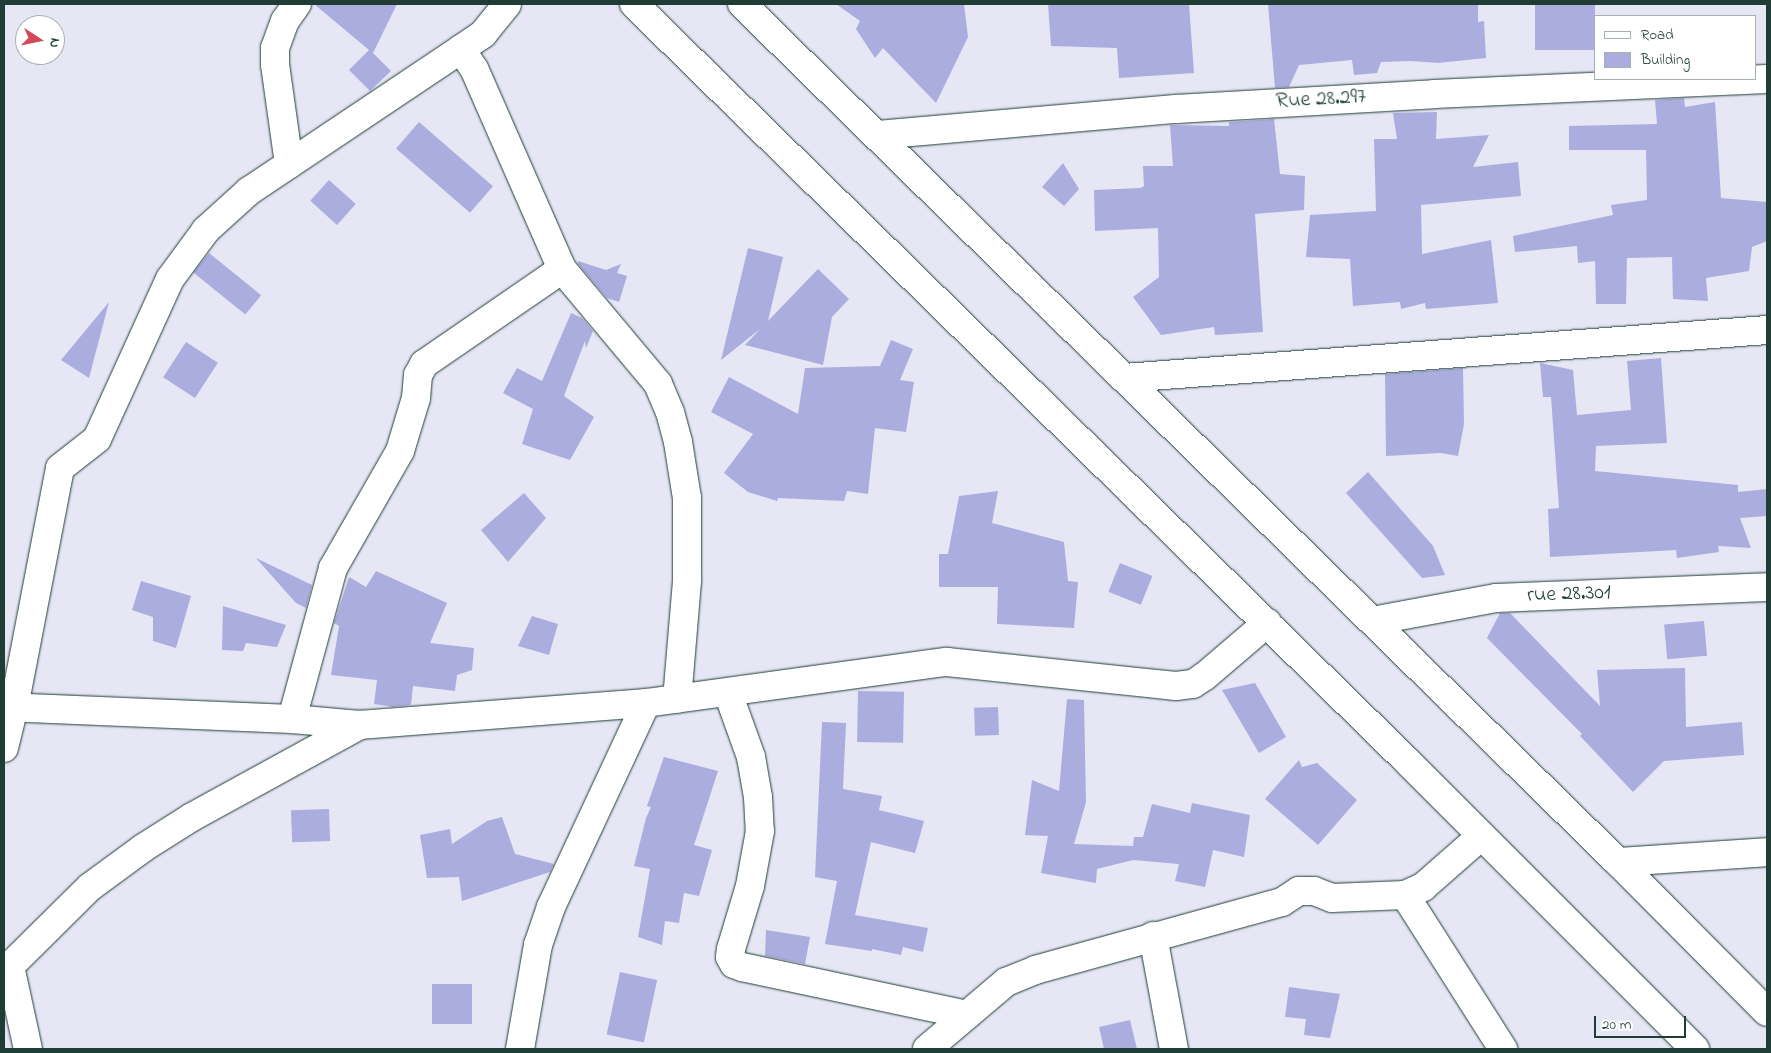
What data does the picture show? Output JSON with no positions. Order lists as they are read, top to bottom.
{
  "streets": {
    "street": ["Rue 28.297", "rue 28.301"]
  },
  "legend": ["Road", "Building"],
  "scale_bar": "20 m",
  "north": "right"
}
